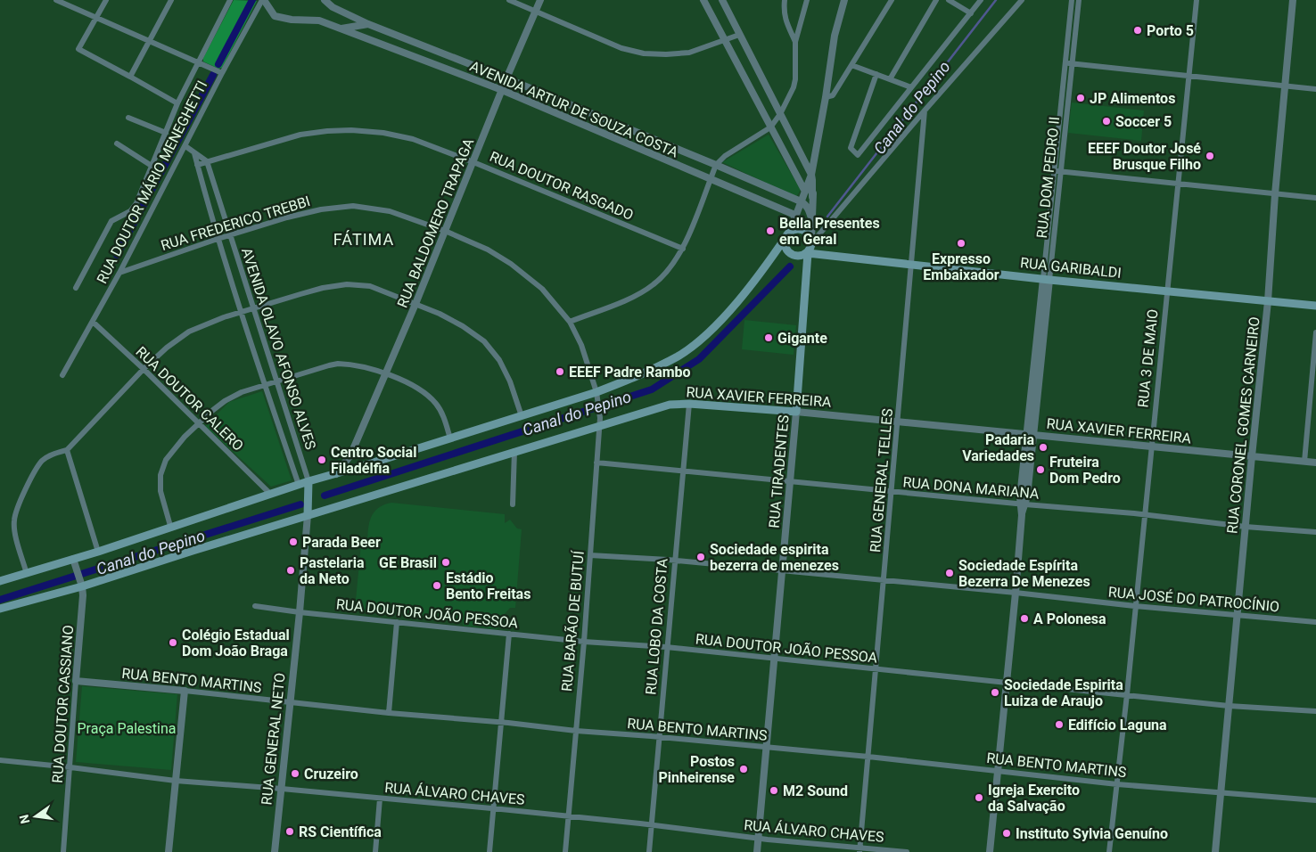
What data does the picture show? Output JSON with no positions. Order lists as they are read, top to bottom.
{
  "streets": {
    "main road": [
      "RUA GARIBALDI",
      "RUA XAVIER FERREIRA",
      "RUA TIRADENTES",
      "RUA GENERAL NETO"
    ],
    "street": [
      "AVENIDA ARTUR DE SOUZA COSTA",
      "RUA DOM PEDRO II",
      "RUA DOUTOR MÁRIO MENEGHETTI",
      "RUA DOUTOR RASGADO",
      "RUA FREDERICO TREBBI",
      "RUA BALDOMERO TRAPAGA",
      "AVENIDA OLAVO AFONSO ALVES",
      "RUA 3 DE MAIO",
      "RUA DOUTOR CALERO",
      "RUA CORONEL GOMES CARNEIRO",
      "RUA GENERAL TELLES",
      "RUA DONA MARIANA",
      "RUA JOSÉ DO PATROCÍNIO",
      "RUA DOUTOR JOÃO PESSOA",
      "RUA BARÃO DE BUTUÍ",
      "RUA LOBO DA COSTA",
      "RUA BENTO MARTINS",
      "RUA DOUTOR CASSIANO",
      "RUA ÁLVARO CHAVES"
    ]
  },
  "crossings": [
    ["AVENIDA ARTUR DE SOUZA COSTA", "RUA DOUTOR MÁRIO MENEGHETTI"],
    ["AVENIDA ARTUR DE SOUZA COSTA", "RUA BALDOMERO TRAPAGA"],
    ["AVENIDA ARTUR DE SOUZA COSTA", "RUA TIRADENTES"],
    ["RUA DOM PEDRO II", "RUA GARIBALDI"],
    ["RUA DOM PEDRO II", "RUA XAVIER FERREIRA"],
    ["RUA DOM PEDRO II", "RUA DONA MARIANA"],
    ["RUA DOM PEDRO II", "RUA JOSÉ DO PATROCÍNIO"],
    ["RUA DOM PEDRO II", "RUA DOUTOR JOÃO PESSOA"],
    ["RUA DOM PEDRO II", "RUA BENTO MARTINS"],
    ["RUA DOUTOR MÁRIO MENEGHETTI", "RUA FREDERICO TREBBI"],
    ["RUA DOUTOR MÁRIO MENEGHETTI", "RUA DOUTOR CALERO"],
    ["RUA DOUTOR RASGADO", "RUA BALDOMERO TRAPAGA"],
    ["RUA DOUTOR RASGADO", "AVENIDA OLAVO AFONSO ALVES"],
    ["RUA FREDERICO TREBBI", "RUA BALDOMERO TRAPAGA"],
    ["RUA FREDERICO TREBBI", "AVENIDA OLAVO AFONSO ALVES"],
    ["RUA FREDERICO TREBBI", "RUA BARÃO DE BUTUÍ"],
    ["RUA GARIBALDI", "RUA 3 DE MAIO"],
    ["RUA GARIBALDI", "RUA CORONEL GOMES CARNEIRO"],
    ["RUA GARIBALDI", "RUA TIRADENTES"],
    ["RUA GARIBALDI", "RUA GENERAL TELLES"],
    ["AVENIDA OLAVO AFONSO ALVES", "RUA GENERAL NETO"],
    ["RUA 3 DE MAIO", "RUA XAVIER FERREIRA"],
    ["RUA 3 DE MAIO", "RUA DONA MARIANA"],
    ["RUA 3 DE MAIO", "RUA JOSÉ DO PATROCÍNIO"],
    ["RUA 3 DE MAIO", "RUA DOUTOR JOÃO PESSOA"],
    ["RUA 3 DE MAIO", "RUA BENTO MARTINS"],
    ["RUA XAVIER FERREIRA", "RUA CORONEL GOMES CARNEIRO"],
    ["RUA XAVIER FERREIRA", "RUA TIRADENTES"],
    ["RUA XAVIER FERREIRA", "RUA GENERAL TELLES"],
    ["RUA XAVIER FERREIRA", "RUA BARÃO DE BUTUÍ"],
    ["RUA XAVIER FERREIRA", "RUA LOBO DA COSTA"],
    ["RUA XAVIER FERREIRA", "RUA DOUTOR CASSIANO"],
    ["RUA XAVIER FERREIRA", "RUA GENERAL NETO"],
    ["RUA CORONEL GOMES CARNEIRO", "RUA DONA MARIANA"],
    ["RUA CORONEL GOMES CARNEIRO", "RUA JOSÉ DO PATROCÍNIO"],
    ["RUA CORONEL GOMES CARNEIRO", "RUA DOUTOR JOÃO PESSOA"],
    ["RUA CORONEL GOMES CARNEIRO", "RUA BENTO MARTINS"],
    ["RUA TIRADENTES", "RUA DONA MARIANA"],
    ["RUA TIRADENTES", "RUA JOSÉ DO PATROCÍNIO"],
    ["RUA TIRADENTES", "RUA DOUTOR JOÃO PESSOA"],
    ["RUA TIRADENTES", "RUA BENTO MARTINS"],
    ["RUA TIRADENTES", "RUA ÁLVARO CHAVES"],
    ["RUA GENERAL TELLES", "RUA DONA MARIANA"],
    ["RUA GENERAL TELLES", "RUA JOSÉ DO PATROCÍNIO"],
    ["RUA GENERAL TELLES", "RUA DOUTOR JOÃO PESSOA"],
    ["RUA GENERAL TELLES", "RUA BENTO MARTINS"],
    ["RUA GENERAL TELLES", "RUA ÁLVARO CHAVES"],
    ["RUA DONA MARIANA", "RUA BARÃO DE BUTUÍ"],
    ["RUA DONA MARIANA", "RUA LOBO DA COSTA"],
    ["RUA JOSÉ DO PATROCÍNIO", "RUA BARÃO DE BUTUÍ"],
    ["RUA JOSÉ DO PATROCÍNIO", "RUA LOBO DA COSTA"],
    ["RUA DOUTOR JOÃO PESSOA", "RUA BARÃO DE BUTUÍ"],
    ["RUA DOUTOR JOÃO PESSOA", "RUA LOBO DA COSTA"],
    ["RUA DOUTOR JOÃO PESSOA", "RUA GENERAL NETO"],
    ["RUA BARÃO DE BUTUÍ", "RUA BENTO MARTINS"],
    ["RUA BARÃO DE BUTUÍ", "RUA ÁLVARO CHAVES"],
    ["RUA LOBO DA COSTA", "RUA BENTO MARTINS"],
    ["RUA LOBO DA COSTA", "RUA ÁLVARO CHAVES"],
    ["RUA BENTO MARTINS", "RUA DOUTOR CASSIANO"],
    ["RUA BENTO MARTINS", "RUA GENERAL NETO"],
    ["RUA DOUTOR CASSIANO", "RUA ÁLVARO CHAVES"],
    ["RUA GENERAL NETO", "RUA ÁLVARO CHAVES"]
  ],
  "districts": ["FÁTIMA"],
  "water": ["Canal do Pepino"],
  "parks": ["Praça Palestina"],
  "places": [
    "Porto 5",
    "JP Alimentos",
    "Soccer 5",
    "EEEF Doutor José Brusque Filho",
    "Bella Presentes em Geral",
    "Expresso Embaixador",
    "Gigante",
    "EEEF Padre Rambo",
    "Padaria Variedades",
    "Centro Social Filadélfia",
    "Fruteira Dom Pedro",
    "Parada Beer",
    "Sociedade espirita bezerra de menezes",
    "GE Brasil",
    "Pastelaria da Neto",
    "Sociedade Espírita Bezerra De Menezes",
    "Estádio Bento Freitas",
    "A Polonesa",
    "Colégio Estadual Dom João Braga",
    "Sociedade Espirita Luiza de Araujo",
    "Edifício Laguna",
    "Postos Pinheirense",
    "Cruzeiro",
    "M2 Sound",
    "Igreja Exercito da Salvação",
    "RS Científica",
    "Instituto Sylvia Genuíno"
  ],
  "north": "left"
}
